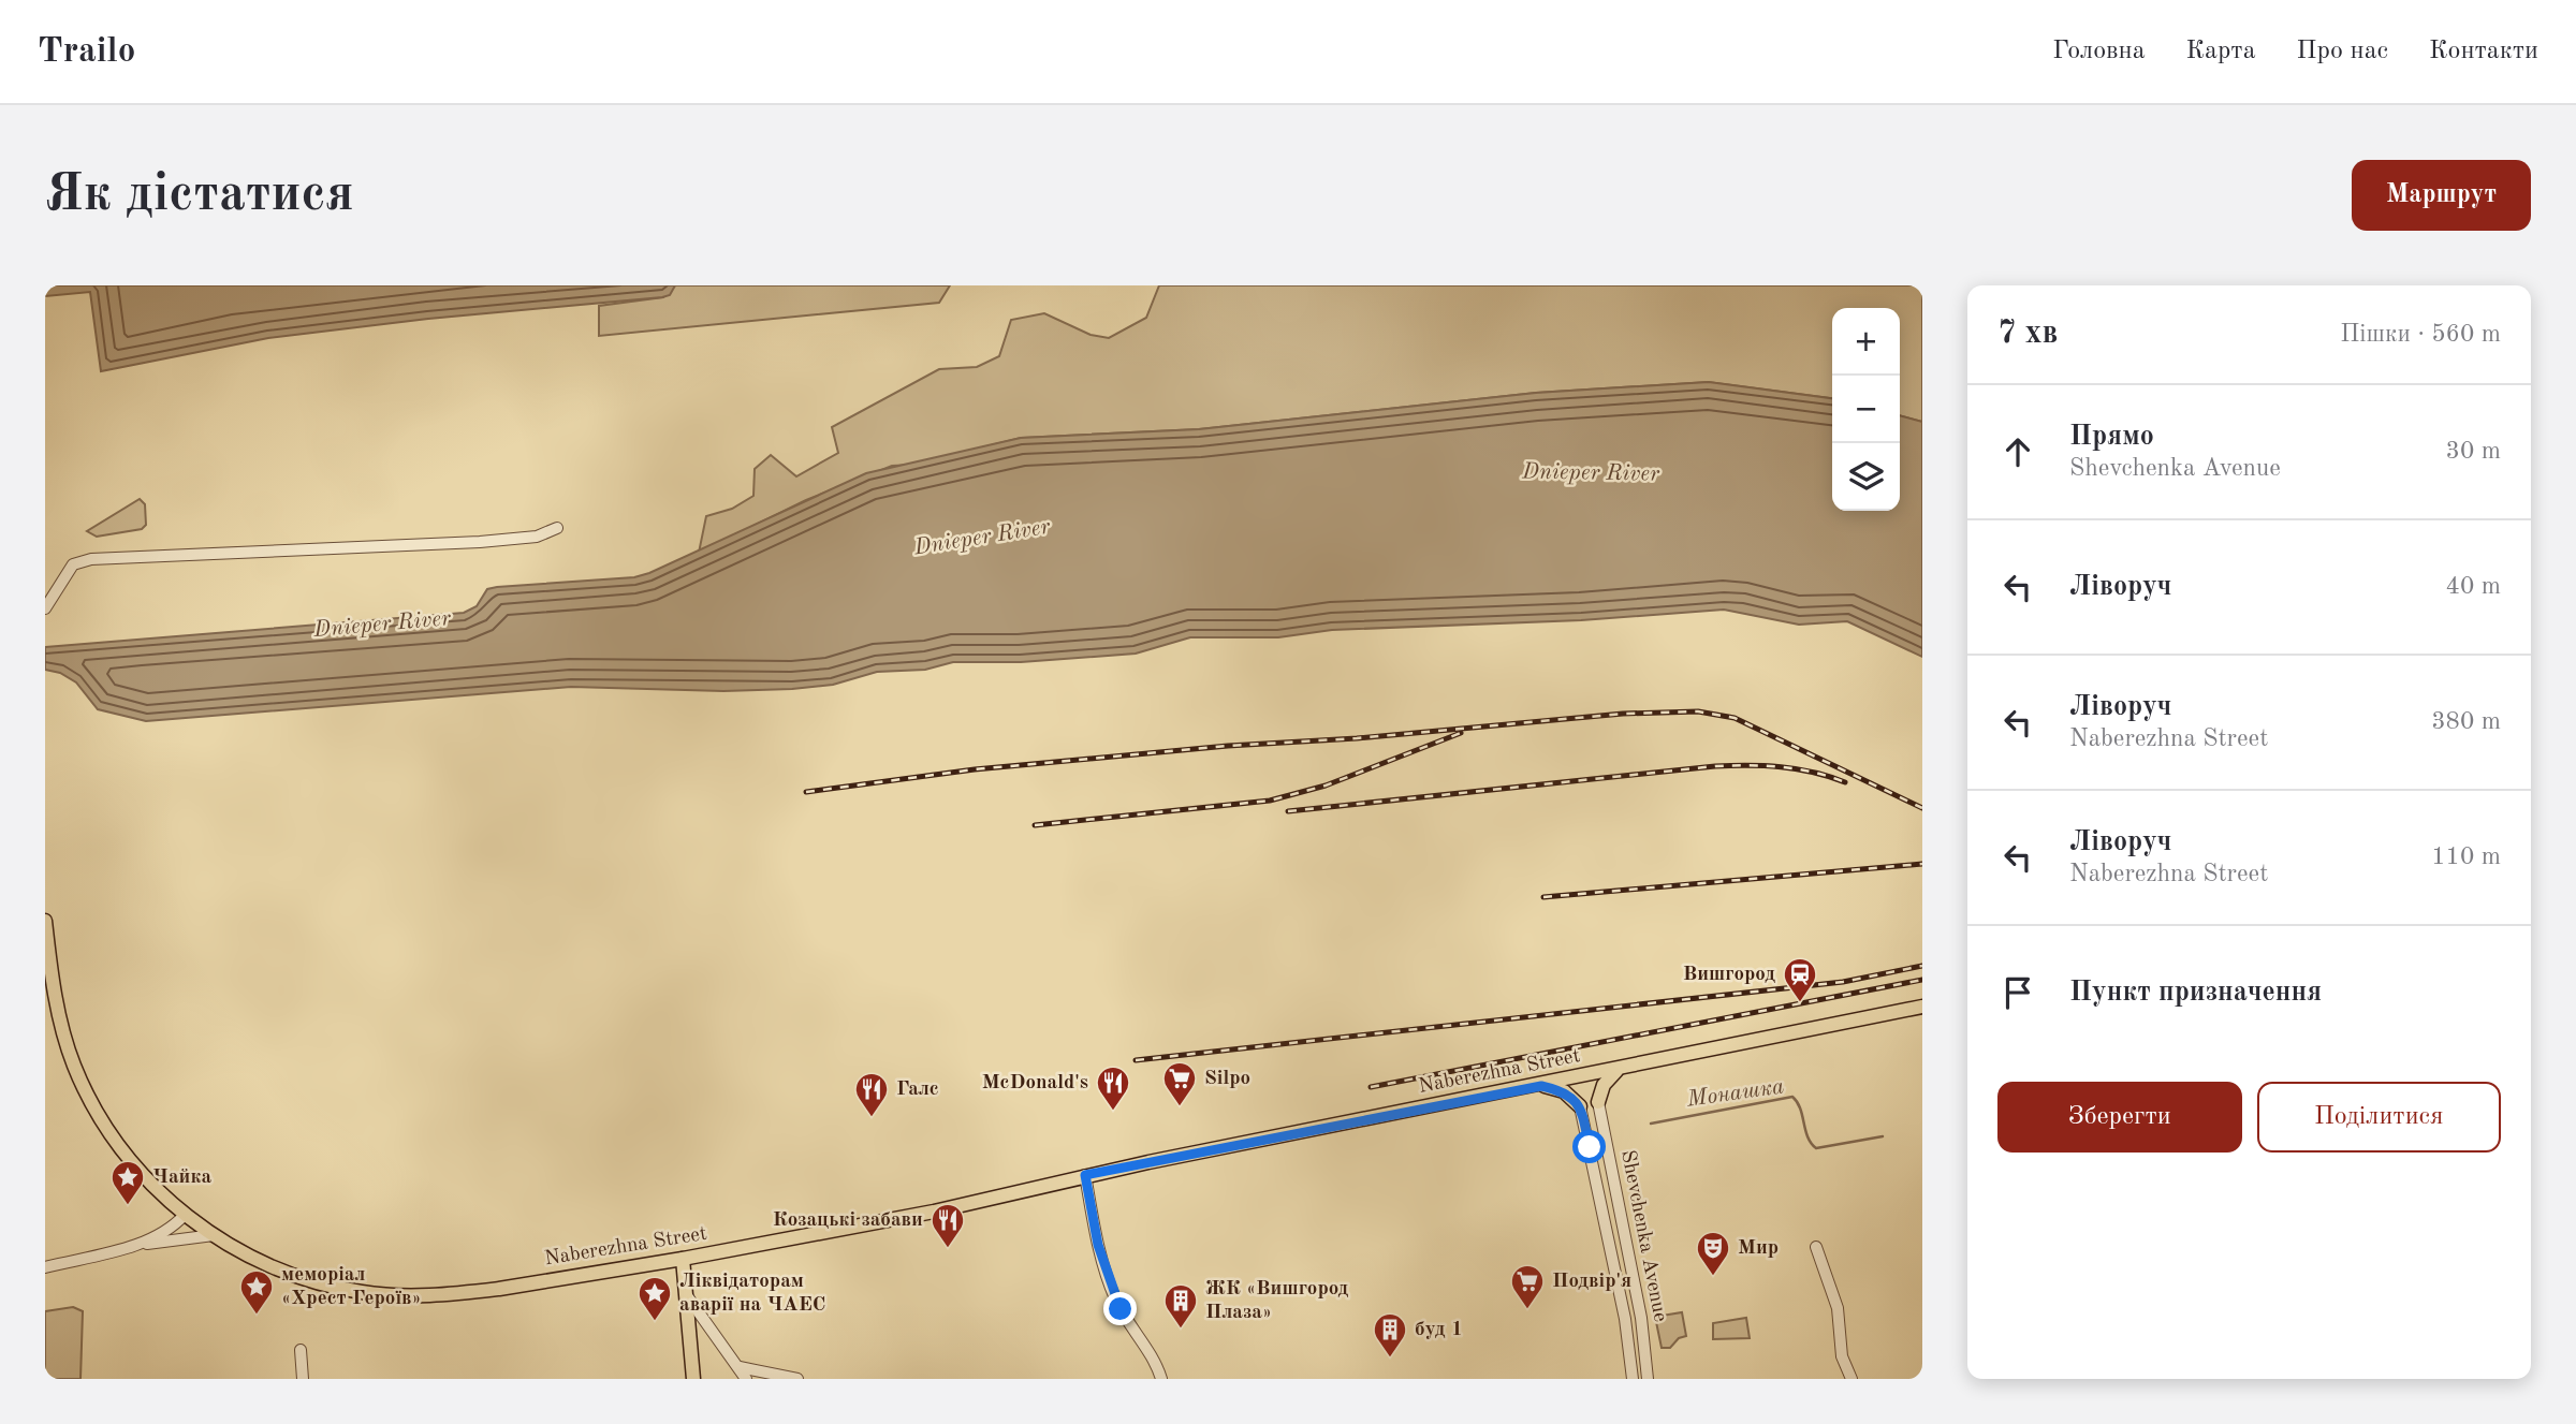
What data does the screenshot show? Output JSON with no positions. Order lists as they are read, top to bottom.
{
  "streets": {
    "main road": ["Naberezhna Street"],
    "street": ["Shevchenka Avenue"]
  },
  "water": ["Dnieper River", "Монашка"],
  "places": {
    "station": ["Вишгород"],
    "supermarket": ["Silpo", "Подвір'я"],
    "restaurant": ["McDonald's", "Галс", "Козацькі забави"],
    "place": ["Чайка", "меморіал «Хрест Героїв»", "Ліквідаторам аварії на ЧАЕС"],
    "theatre": ["Мир"],
    "building": ["ЖК «Вишгород Плаза»", "буд 1"]
  },
  "page": {
    "header": "Trailo",
    "nav": [
      "Головна",
      "Карта",
      "Про нас",
      "Контакти"
    ],
    "buttons": [
      "Маршрут",
      ["Зберегти", "Поділитися"]
    ],
    "title": "Як дістатися",
    "heading": ["7 хв", "Пішки · 560 m"],
    "map_buttons": ["+", "−"],
    "list": [
      ["Прямо", "Shevchenka Avenue", "30 m"],
      ["Ліворуч", "40 m"],
      ["Ліворуч", "Naberezhna Street", "380 m"],
      ["Ліворуч", "Naberezhna Street", "110 m"],
      "Пункт призначення"
    ]
  }
}
